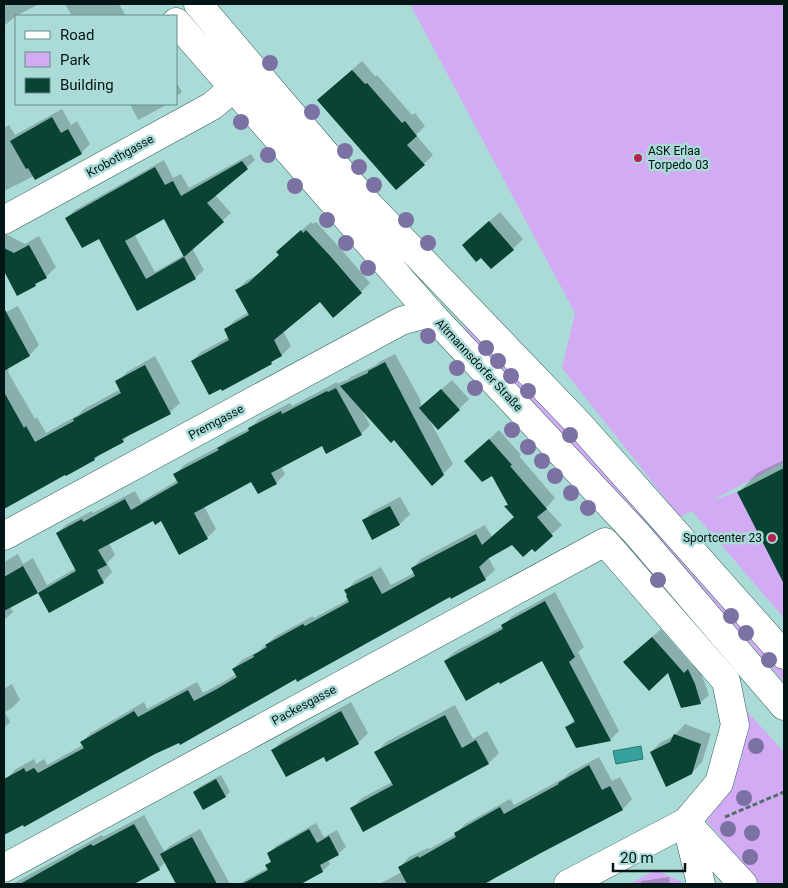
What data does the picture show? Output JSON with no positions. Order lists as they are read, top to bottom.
{
  "streets": {
    "street": [
      "Krobothgasse",
      "Altmannsdorfer Straße",
      "Premgasse",
      "Packesgasse"
    ]
  },
  "crossings": [
    ["Krobothgasse", "Altmannsdorfer Straße"],
    ["Altmannsdorfer Straße", "Premgasse"]
  ],
  "places": ["ASK Erlaa Torpedo 03", "Sportcenter 23"],
  "legend": ["Road", "Park", "Building"],
  "scale_bar": "20 m"
}
